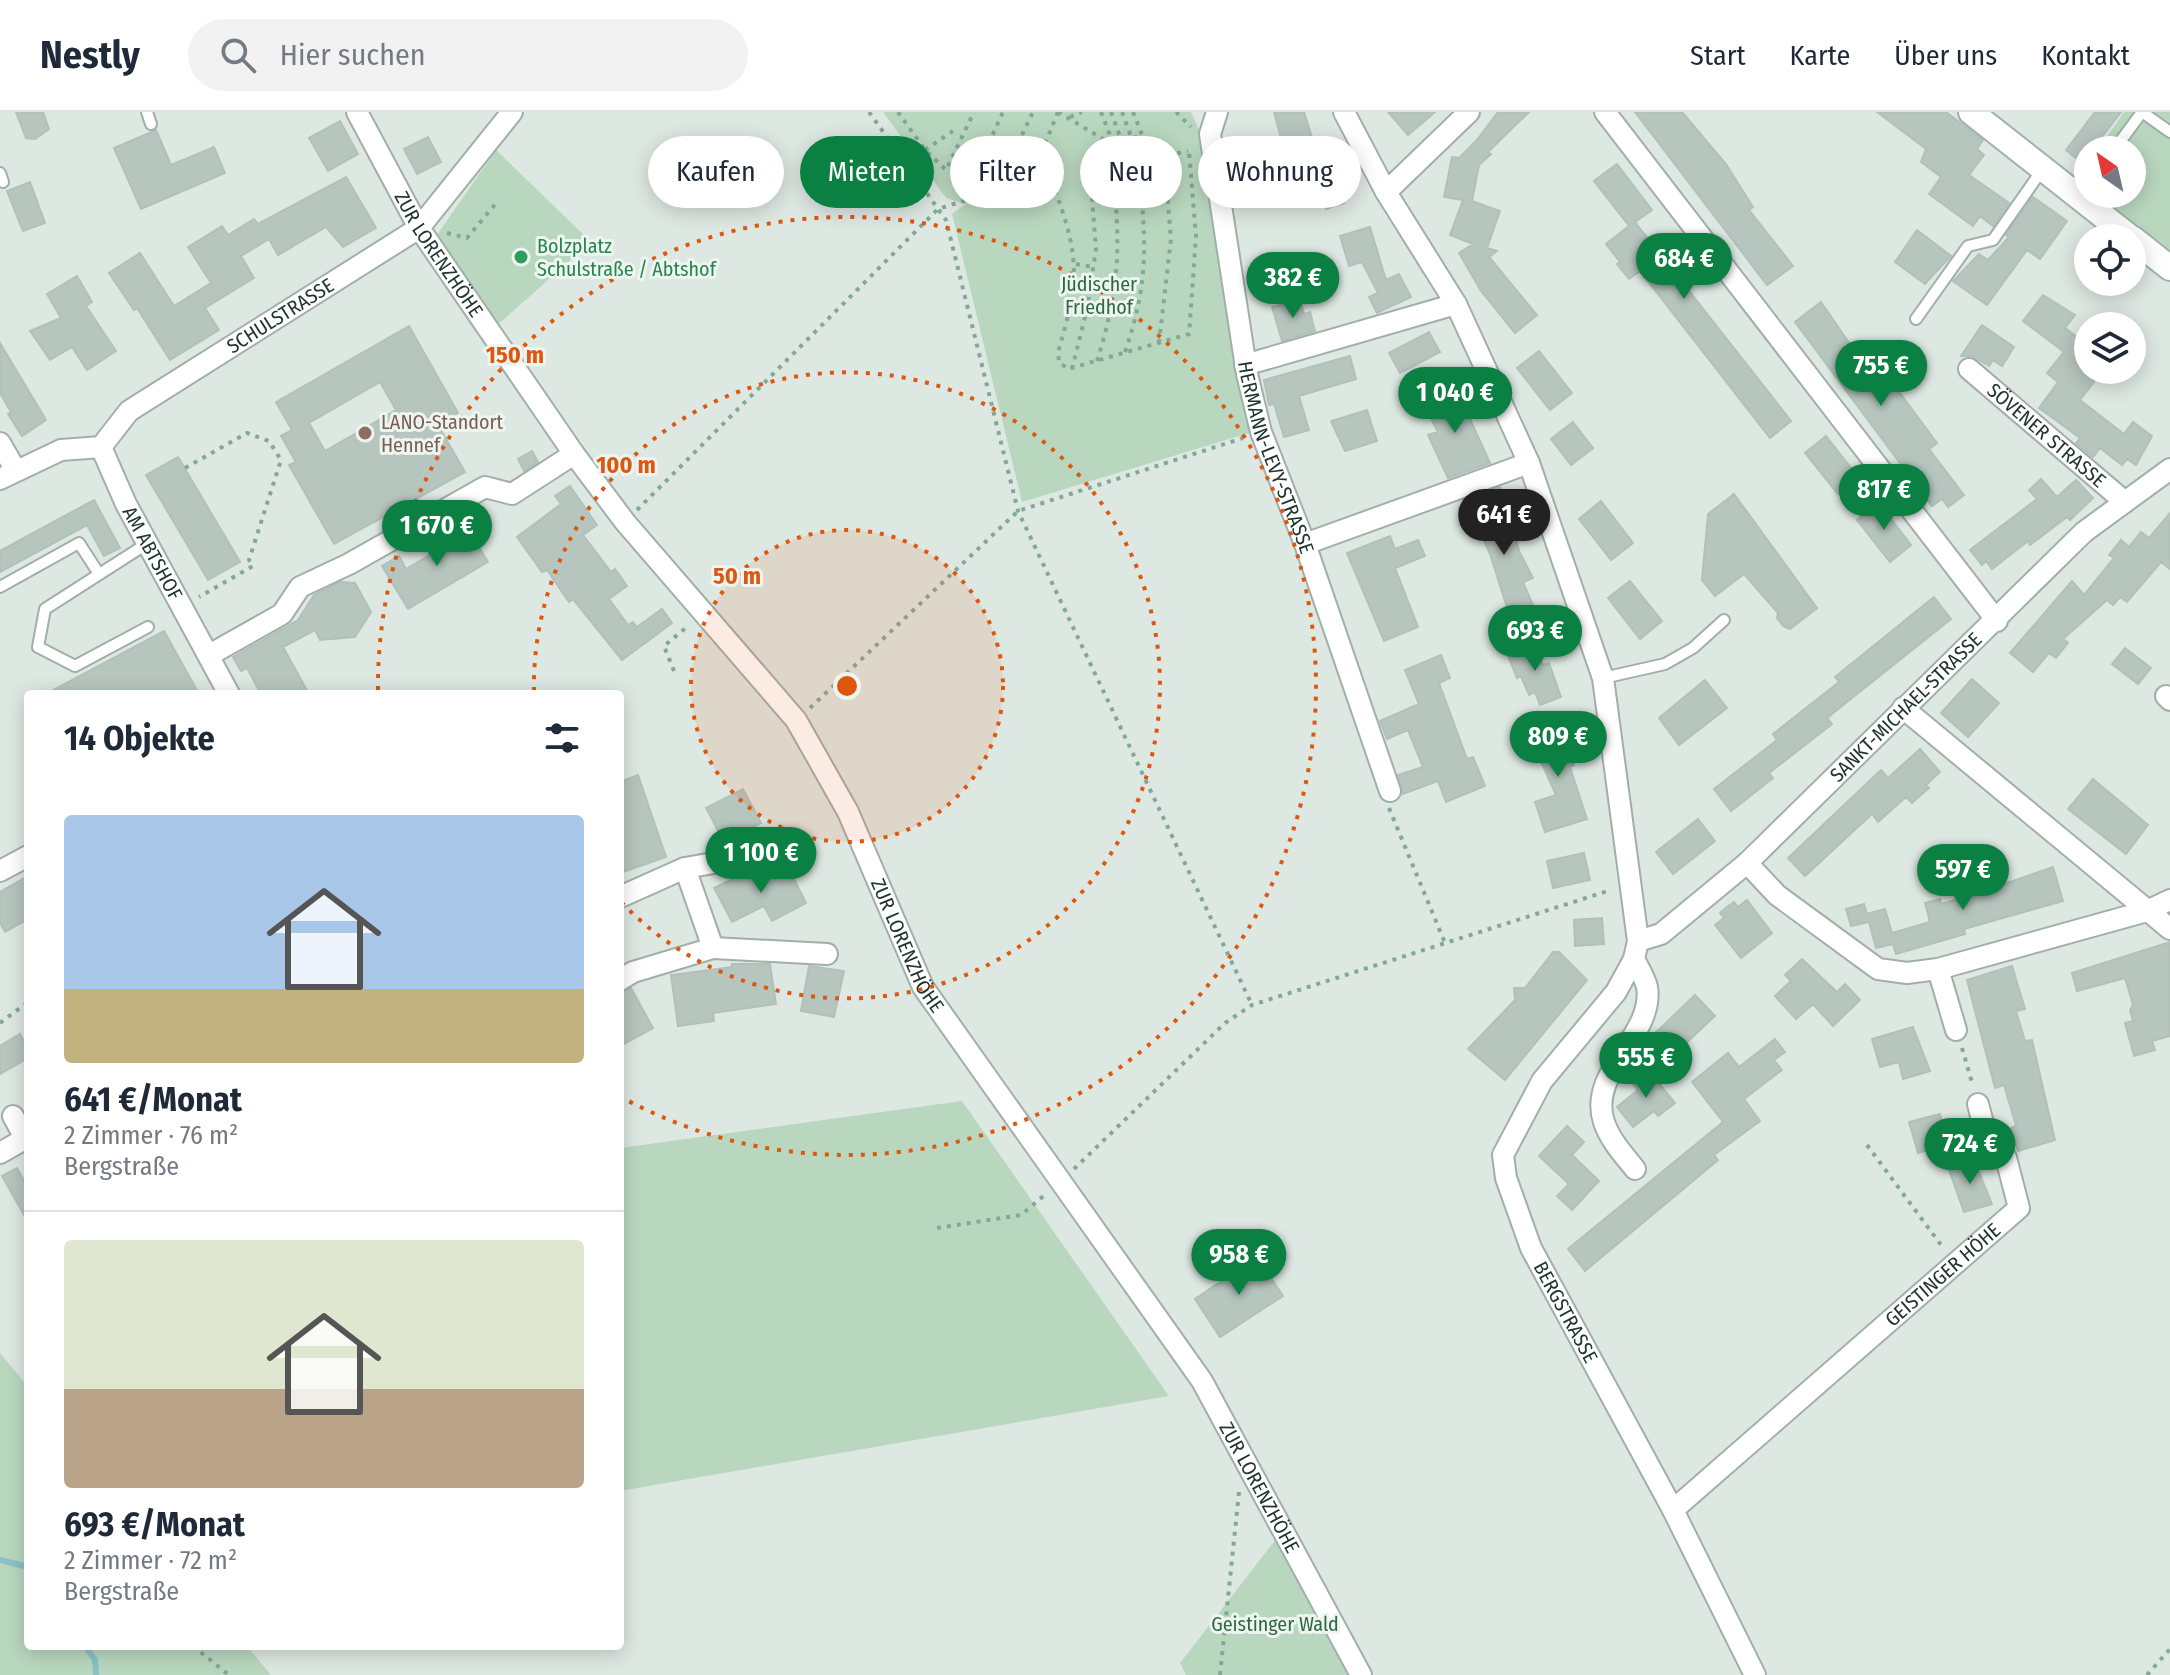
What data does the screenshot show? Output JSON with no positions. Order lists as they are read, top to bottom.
{
  "streets": {
    "street": [
      "ZUR LORENZHÖHE",
      "SCHULSTRASSE",
      "SÖVENER STRASSE",
      "HERMANN-LEVY-STRASSE",
      "AM ABTSHOF",
      "SANKT-MICHAEL-STRASSE",
      "GEISTINGER HÖHE",
      "BERGSTRASSE"
    ]
  },
  "crossings": [
    ["ZUR LORENZHÖHE", "SCHULSTRASSE"],
    ["SCHULSTRASSE", "AM ABTSHOF"],
    ["SÖVENER STRASSE", "SANKT-MICHAEL-STRASSE"],
    ["SANKT-MICHAEL-STRASSE", "BERGSTRASSE"],
    ["GEISTINGER HÖHE", "BERGSTRASSE"]
  ],
  "parks": ["Jüdischer Friedhof", "Geistinger Wald"],
  "places": ["Bolzplatz Schulstraße / Abtshof", "LANO-Standort Hennef"],
  "north": "top left",
  "page": {
    "header": "Nestly",
    "search": "Hier suchen",
    "nav": [
      "Start",
      "Karte",
      "Über uns",
      "Kontakt"
    ],
    "chip": [
      "Kaufen",
      "Mieten",
      "Filter",
      "Neu",
      "Wohnung"
    ],
    "price": [
      "684 €",
      "382 €",
      "755 €",
      "1 040 €",
      "817 €",
      "641 €",
      "1 670 €",
      "693 €",
      "809 €",
      "1 100 €",
      "597 €",
      "555 €",
      "724 €",
      "958 €"
    ],
    "heading": "14 Objekte",
    "list": [
      {
        "name": "641 €/Monat",
        "note": "2 Zimmer · 76 m² · Bergstraße"
      },
      {
        "name": "693 €/Monat",
        "note": "2 Zimmer · 72 m² · Bergstraße"
      }
    ]
  },
  "rings": ["150 m", "100 m", "50 m"]
}
